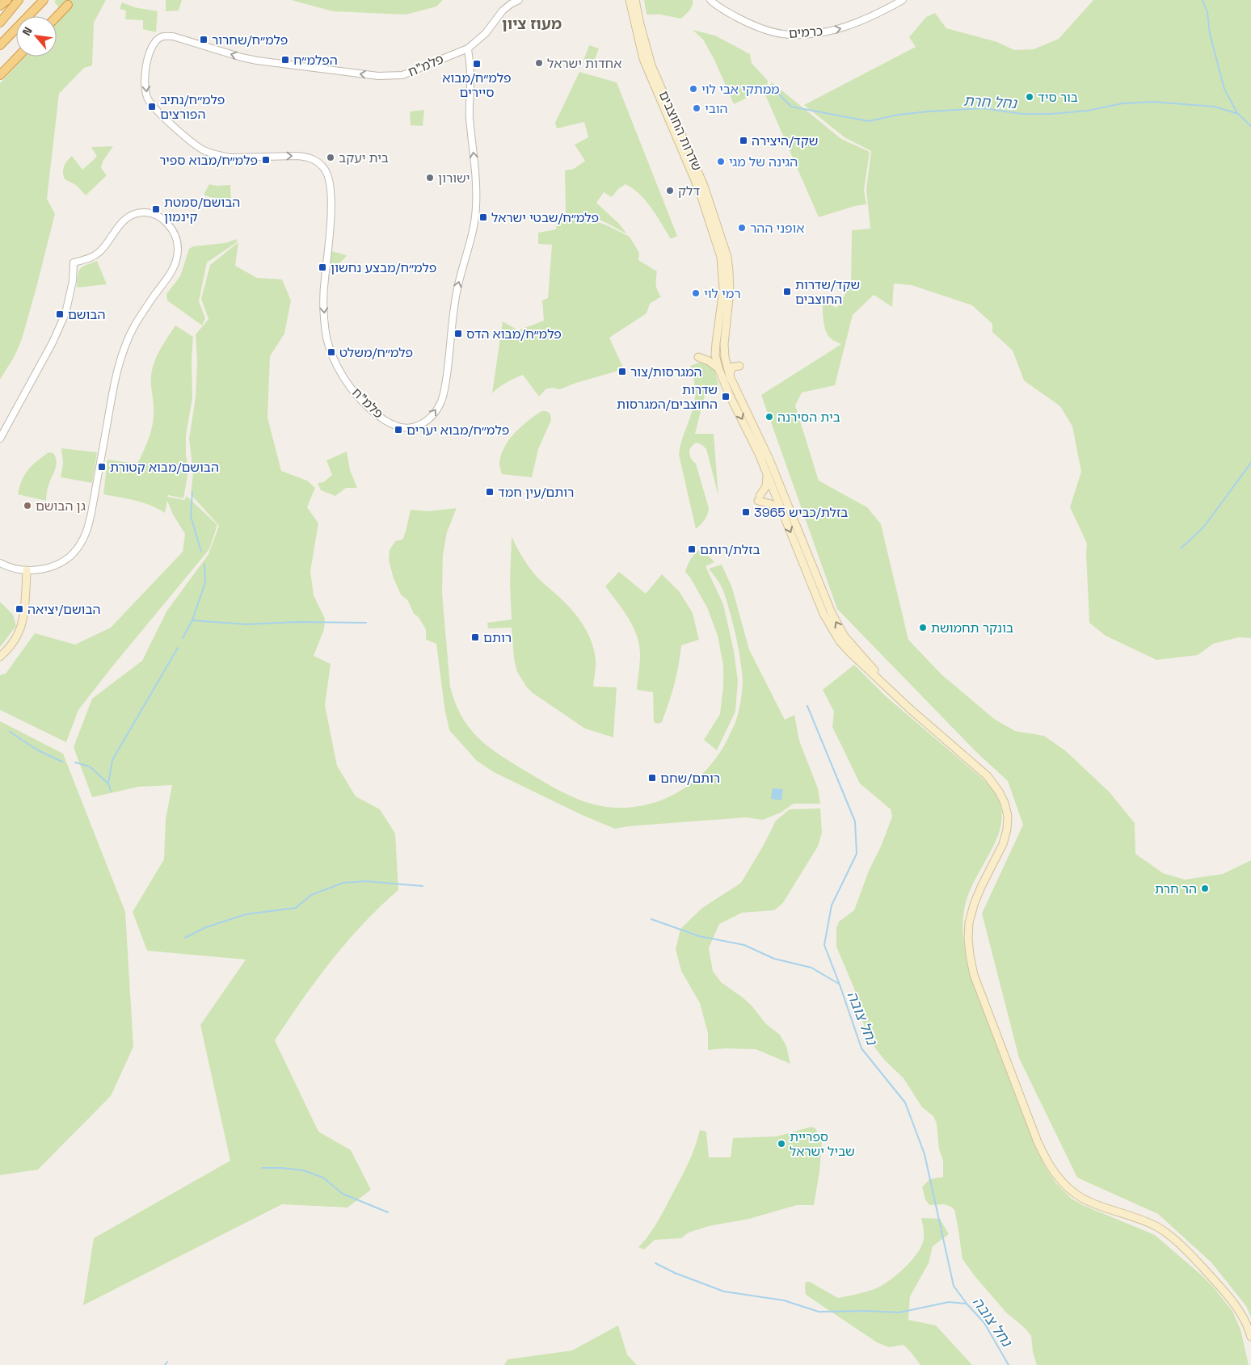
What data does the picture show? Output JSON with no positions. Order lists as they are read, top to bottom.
{
  "streets": {
    "main road": ["שדרות החוצבים"],
    "street": ["כרמים", "פלמ\"ח"]
  },
  "one_way": ["כרמים"],
  "districts": ["מעוז ציון"],
  "water": ["נחל חרת", "נחל צובה"],
  "places": {
    "transit": [
      "פלמ״ח/שחרור",
      "הפלמ״ח",
      "פלמ״ח/מבוא סיירים",
      "פלמ״ח/נתיב הפורצים",
      "שקד/היצירה",
      "פלמ״ח/מבוא ספיר",
      "הבושם/סמטת קינמון",
      "פלמ״ח/שבטי ישראל",
      "פלמ״ח/מבצע נחשון",
      "שקד/שדרות החוצבים",
      "הבושם",
      "פלמ״ח/מבוא הדס",
      "פלמ״ח/משלט",
      "המגרסות/צור",
      "שדרות החוצבים/המגרסות",
      "פלמ״ח/מבוא יערים",
      "הבושם/מבוא קטורת",
      "רותם/עין חמד",
      "בזלת/כביש 3965",
      "בזלת/רותם",
      "הבושם/יציאה",
      "רותם",
      "רותם/שחם"
    ],
    "other": [
      "אחדות ישראל",
      "ממתקי אבי לוי",
      "בור סיד",
      "הובי",
      "בית יעקב",
      "הגינה של מגי",
      "ישורון",
      "דלק",
      "אופני ההר",
      "רמי לוי",
      "בית הסירנה",
      "גן הבושם",
      "בונקר תחמושת",
      "הר חרת",
      "ספריית שביל ישראל"
    ]
  },
  "north": "top left"
}
